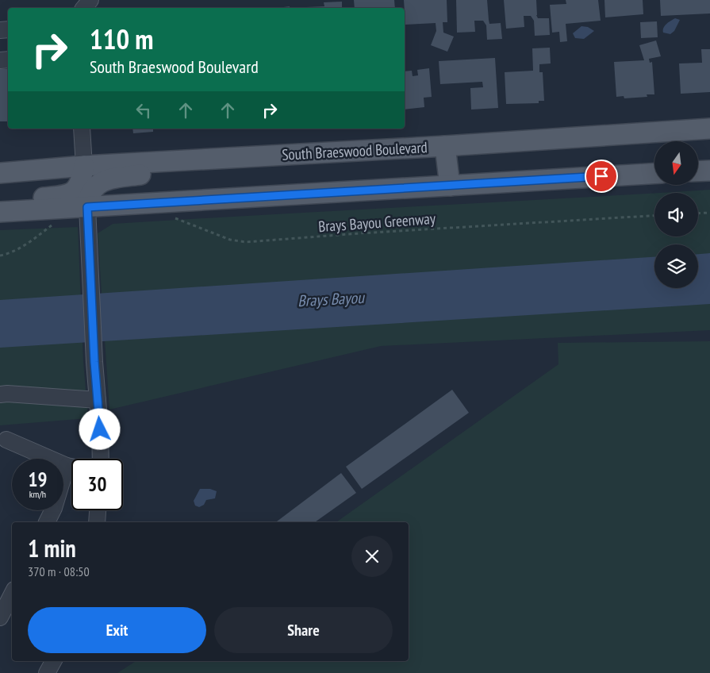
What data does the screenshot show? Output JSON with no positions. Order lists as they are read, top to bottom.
{
  "streets": {
    "main road": ["South Braeswood Boulevard"],
    "path": ["Brays Bayou Greenway"]
  },
  "water": ["Brays Bayou"],
  "north": "bottom",
  "page": {
    "turn": ["110 m", "South Braeswood Boulevard"],
    "speed": "19 km/h",
    "limit": "30",
    "heading": ["1 min", "370 m · 08:50"],
    "buttons": ["Exit", "Share"]
  }
}
